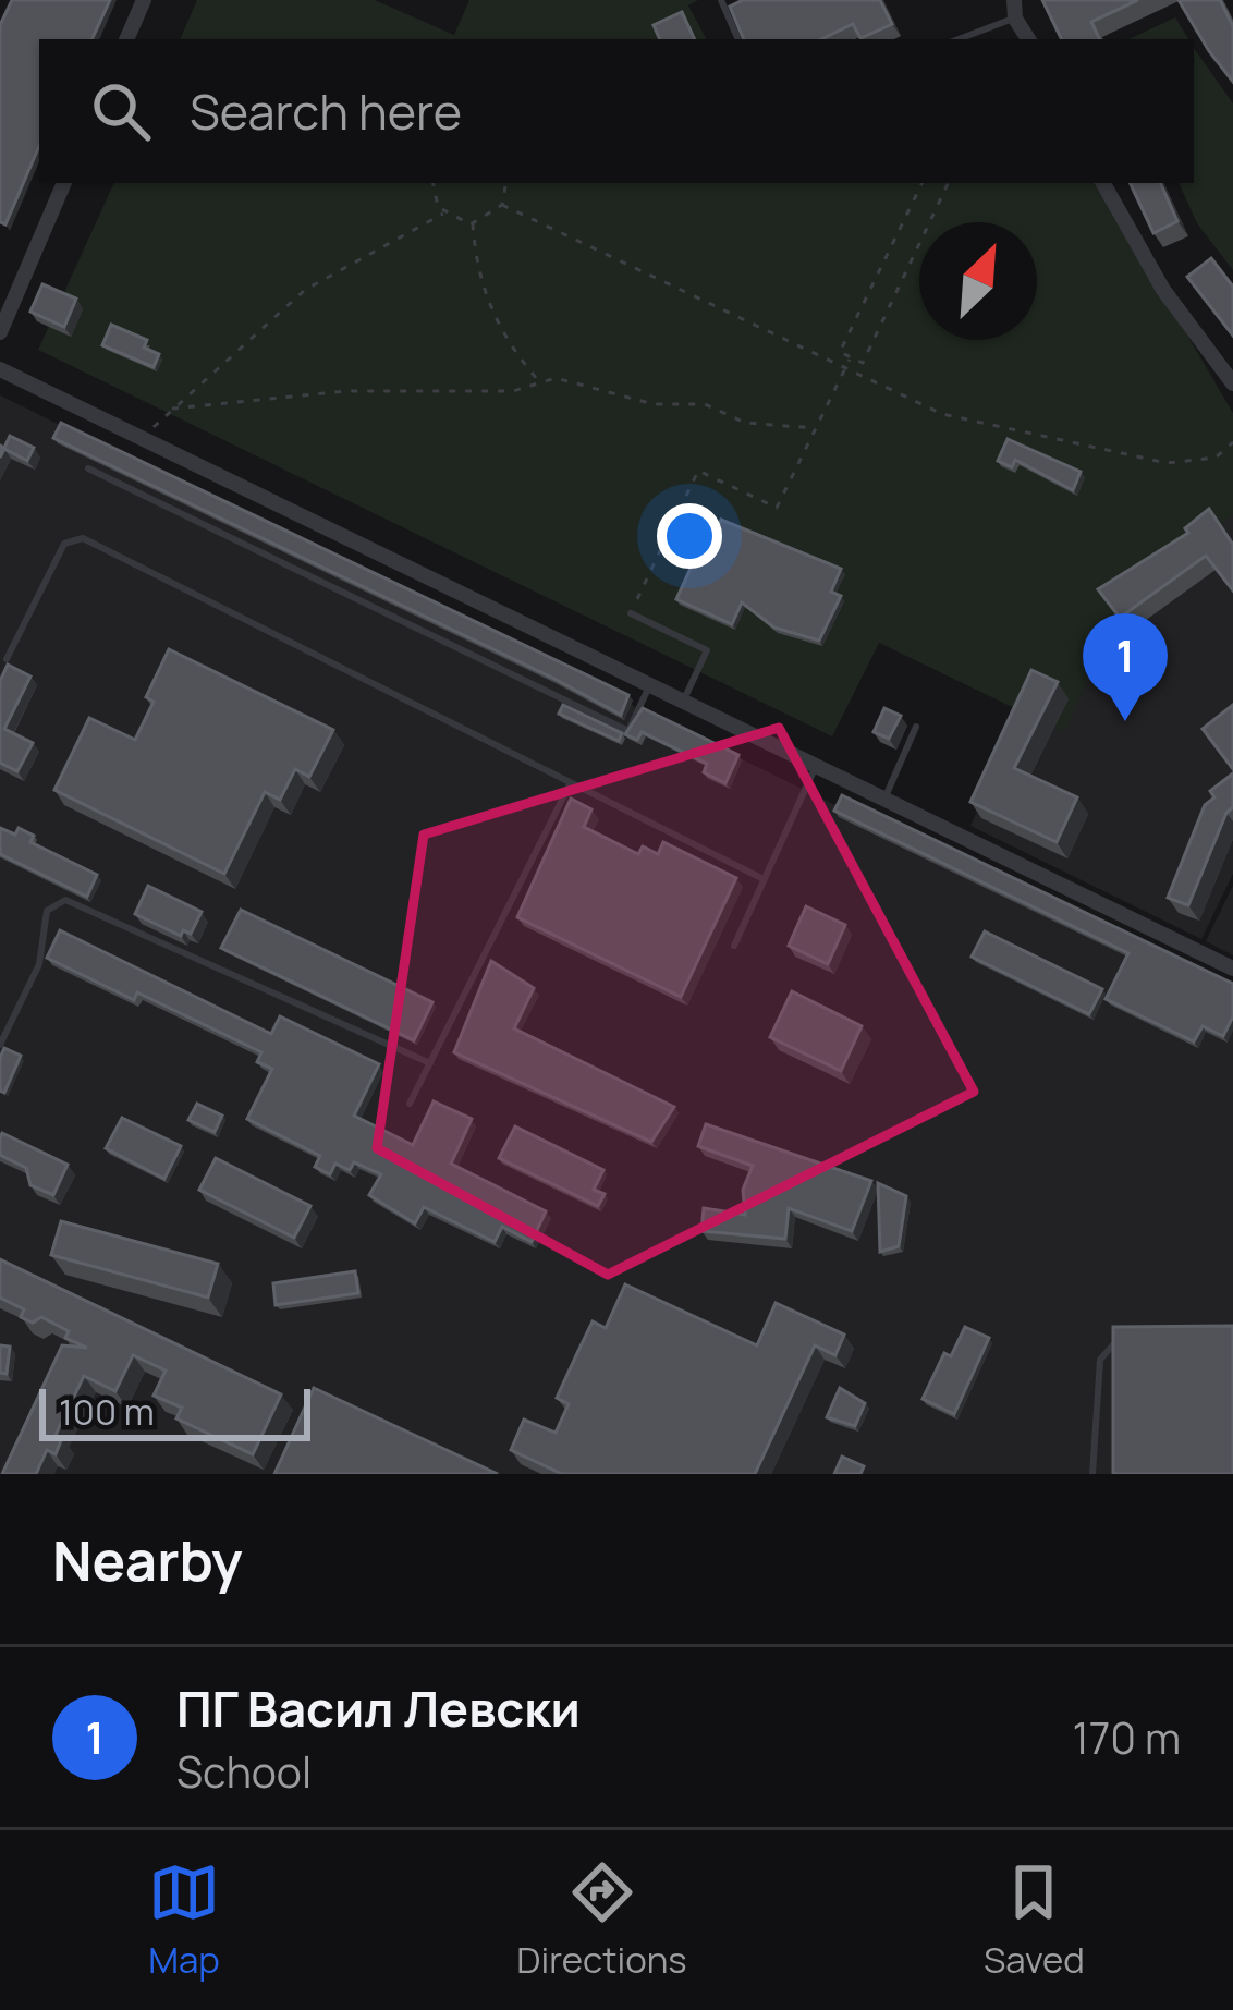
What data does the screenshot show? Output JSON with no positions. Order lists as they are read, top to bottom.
{
  "scale_bar": "100 m",
  "north": "top right",
  "page": {
    "search": "Search here",
    "pins": "1",
    "scale": "100 m",
    "heading": "Nearby",
    "list": [
      {
        "mark": "1",
        "name": "ПГ Васил Левски",
        "note": "School",
        "value": "170 m"
      }
    ],
    "nav": ["Map", "Directions", "Saved"]
  }
}
